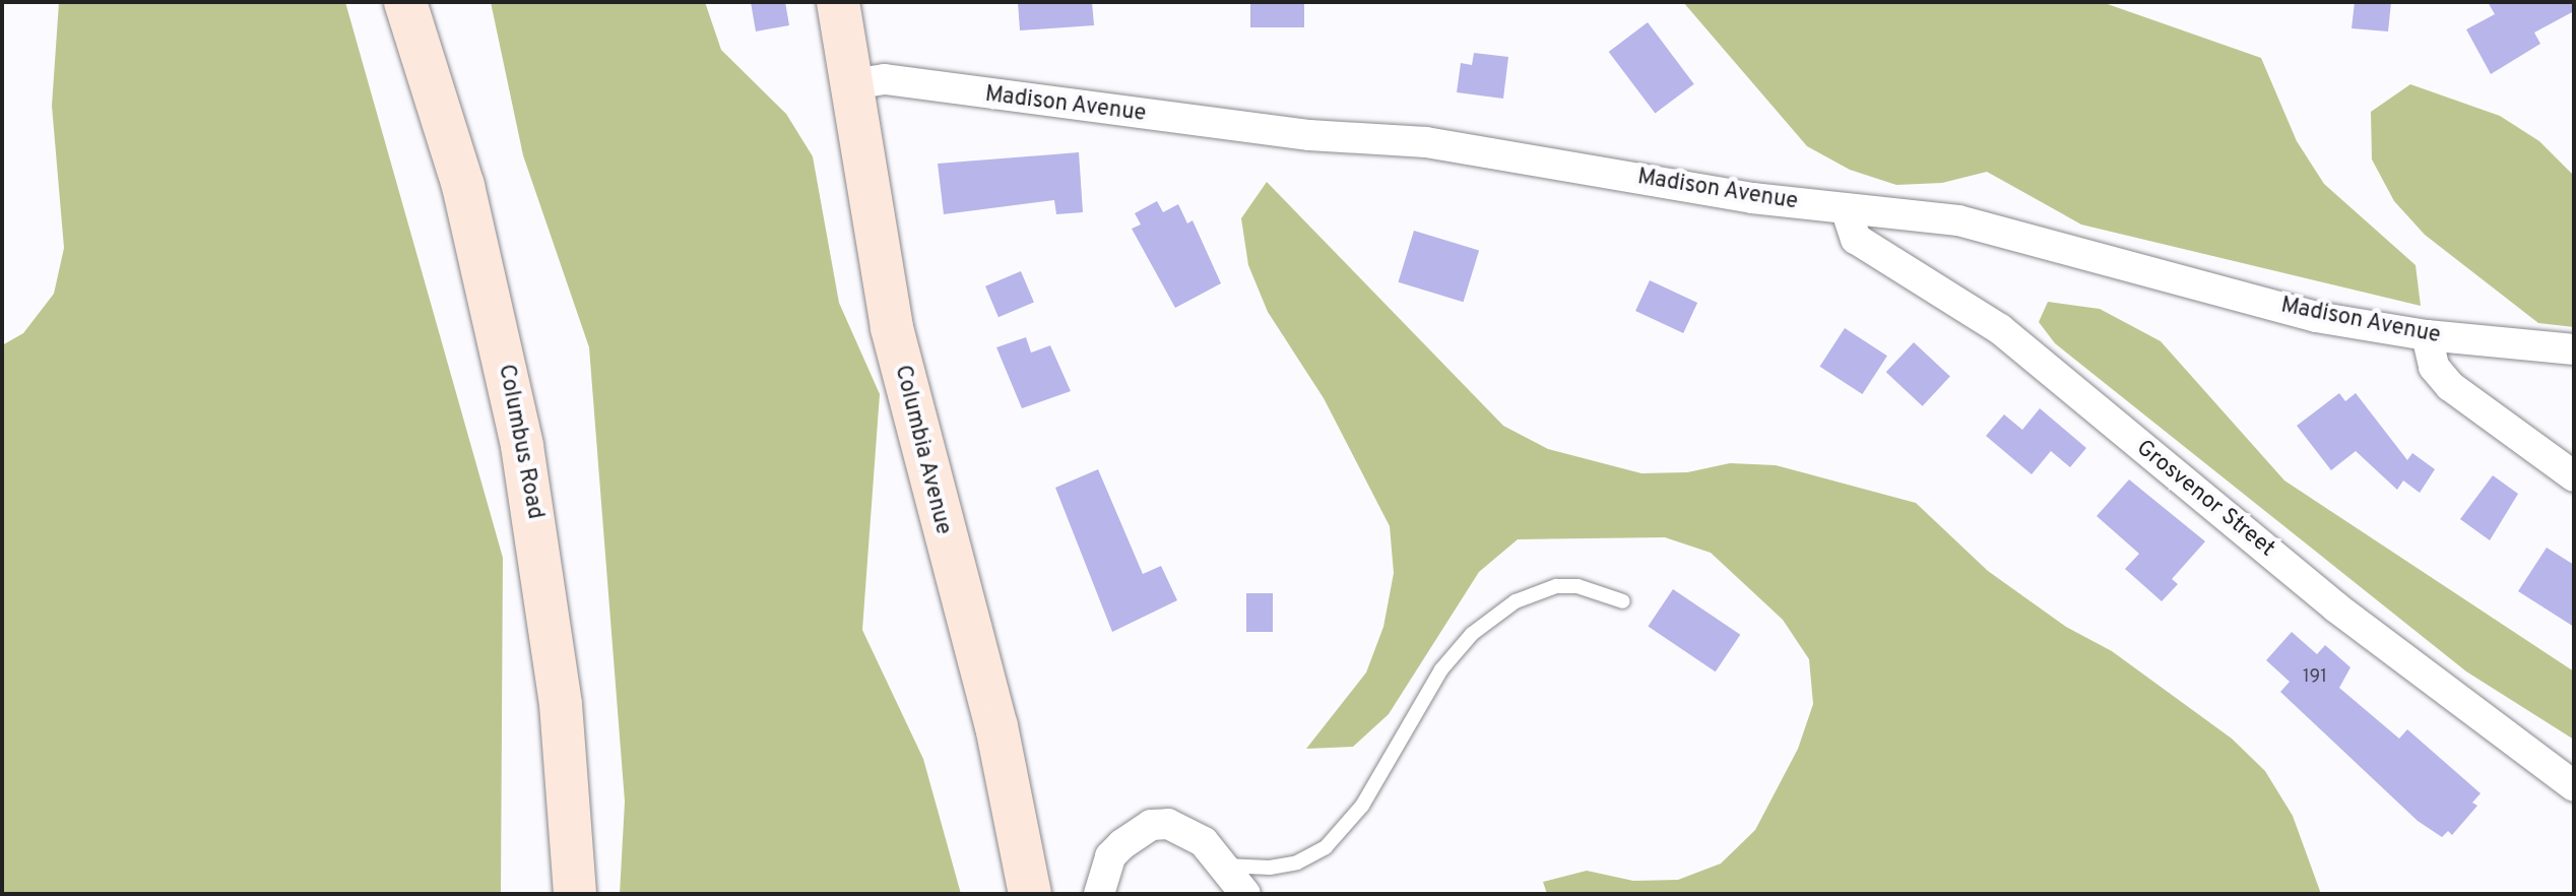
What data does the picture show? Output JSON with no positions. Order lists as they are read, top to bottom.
{
  "streets": {
    "street": [
      "Madison Avenue",
      "Columbus Road",
      "Columbia Avenue",
      "Grosvenor Street"
    ]
  },
  "crossings": [
    ["Madison Avenue", "Columbia Avenue"],
    ["Madison Avenue", "Grosvenor Street"]
  ],
  "house_numbers": ["191"]
}
